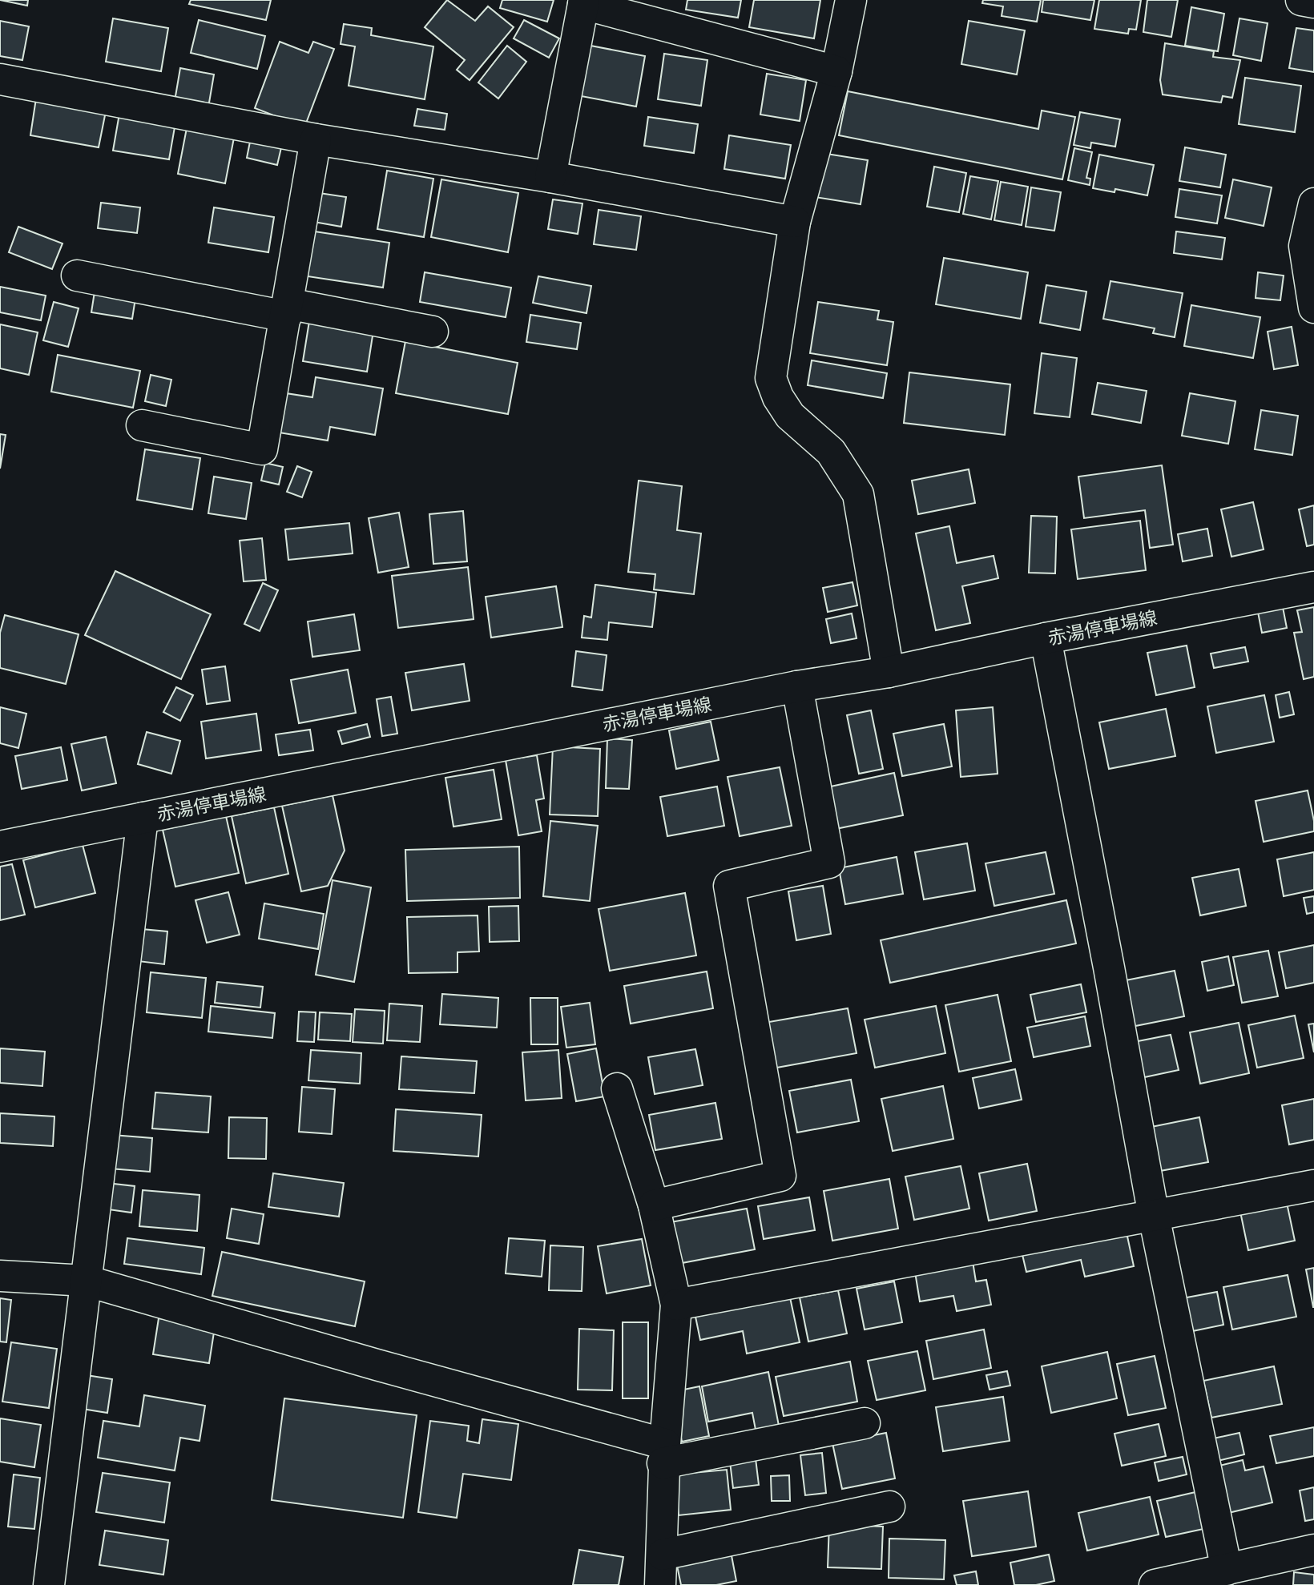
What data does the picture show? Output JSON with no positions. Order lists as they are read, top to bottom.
{
  "streets": {
    "main road": ["赤湯停車場線"]
  }
}
